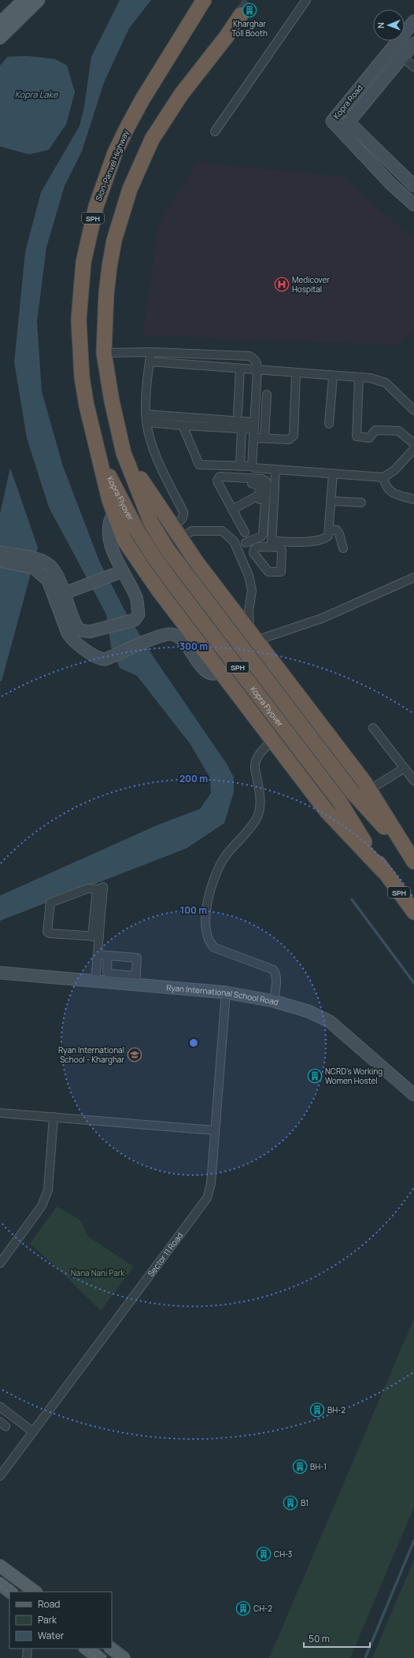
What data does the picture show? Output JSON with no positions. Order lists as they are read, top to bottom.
{
  "streets": {
    "highway": ["Sion-Panvel Highway", "SPH", "Kopra Flyover"],
    "street": ["Kopra Road", "Ryan International School Road", "Sector 11 Road"]
  },
  "crossings": [
    ["Sion-Panvel Highway", "Kopra Flyover"],
    ["SPH", "Kopra Flyover"],
    ["Ryan International School Road", "Sector 11 Road"]
  ],
  "water": ["Kopra Lake"],
  "parks": ["Nana Nani Park"],
  "places": {
    "building": [
      "Kharghar Toll Booth",
      "NCRD's Working Women Hostel",
      "BH-2",
      "BH-1",
      "B1",
      "CH-3",
      "CH-2"
    ],
    "hospital": ["Medicover Hospital"],
    "school or university": ["Ryan International School - Kharghar"]
  },
  "legend": ["Road", "Park", "Water"],
  "scale_bar": "50 m",
  "north": "left",
  "rings": ["300 m", "200 m", "100 m"]
}
